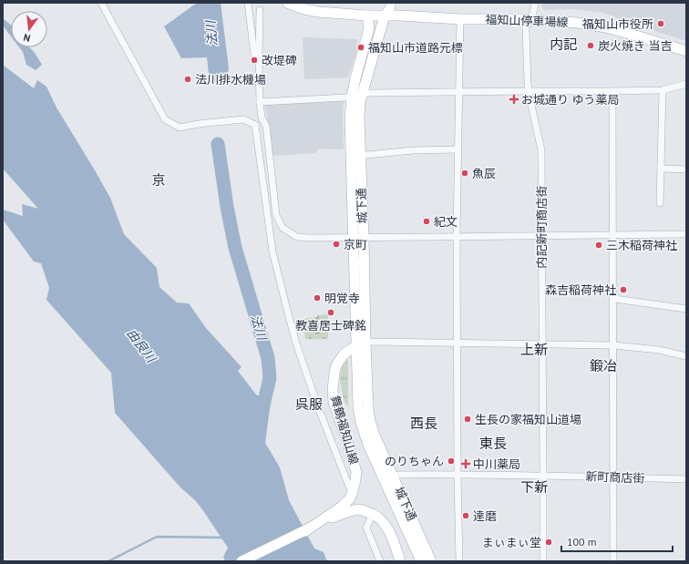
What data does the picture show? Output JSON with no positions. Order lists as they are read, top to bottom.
{
  "streets": {
    "main road": ["福知山停車場線", "城下通", "舞鶴福知山線"],
    "street": ["内記新町商店街", "新町商店街"]
  },
  "crossings": [
    ["福知山停車場線", "城下通"],
    ["福知山停車場線", "内記新町商店街"],
    ["城下通", "舞鶴福知山線"],
    ["城下通", "新町商店街"],
    ["内記新町商店街", "新町商店街"]
  ],
  "districts": [
    "内記",
    "京",
    "上新",
    "鍛冶",
    "呉服",
    "西長",
    "東長",
    "下新"
  ],
  "water": ["法川", "由良川"],
  "places": {
    "other": [
      "福知山市役所",
      "炭火焼き 当吉",
      "福知山市道路元標",
      "改堤碑",
      "法川排水機場",
      "魚辰",
      "紀文",
      "京町",
      "三木稲荷神社",
      "森吉稲荷神社",
      "明覚寺",
      "教喜居士碑銘",
      "生長の家福知山道場",
      "のりちゃん",
      "達磨",
      "まぃまぃ堂"
    ],
    "health": ["お城通り ゆう薬局", "中川薬局"]
  },
  "scale_bar": "100 m",
  "north": "bottom"
}
